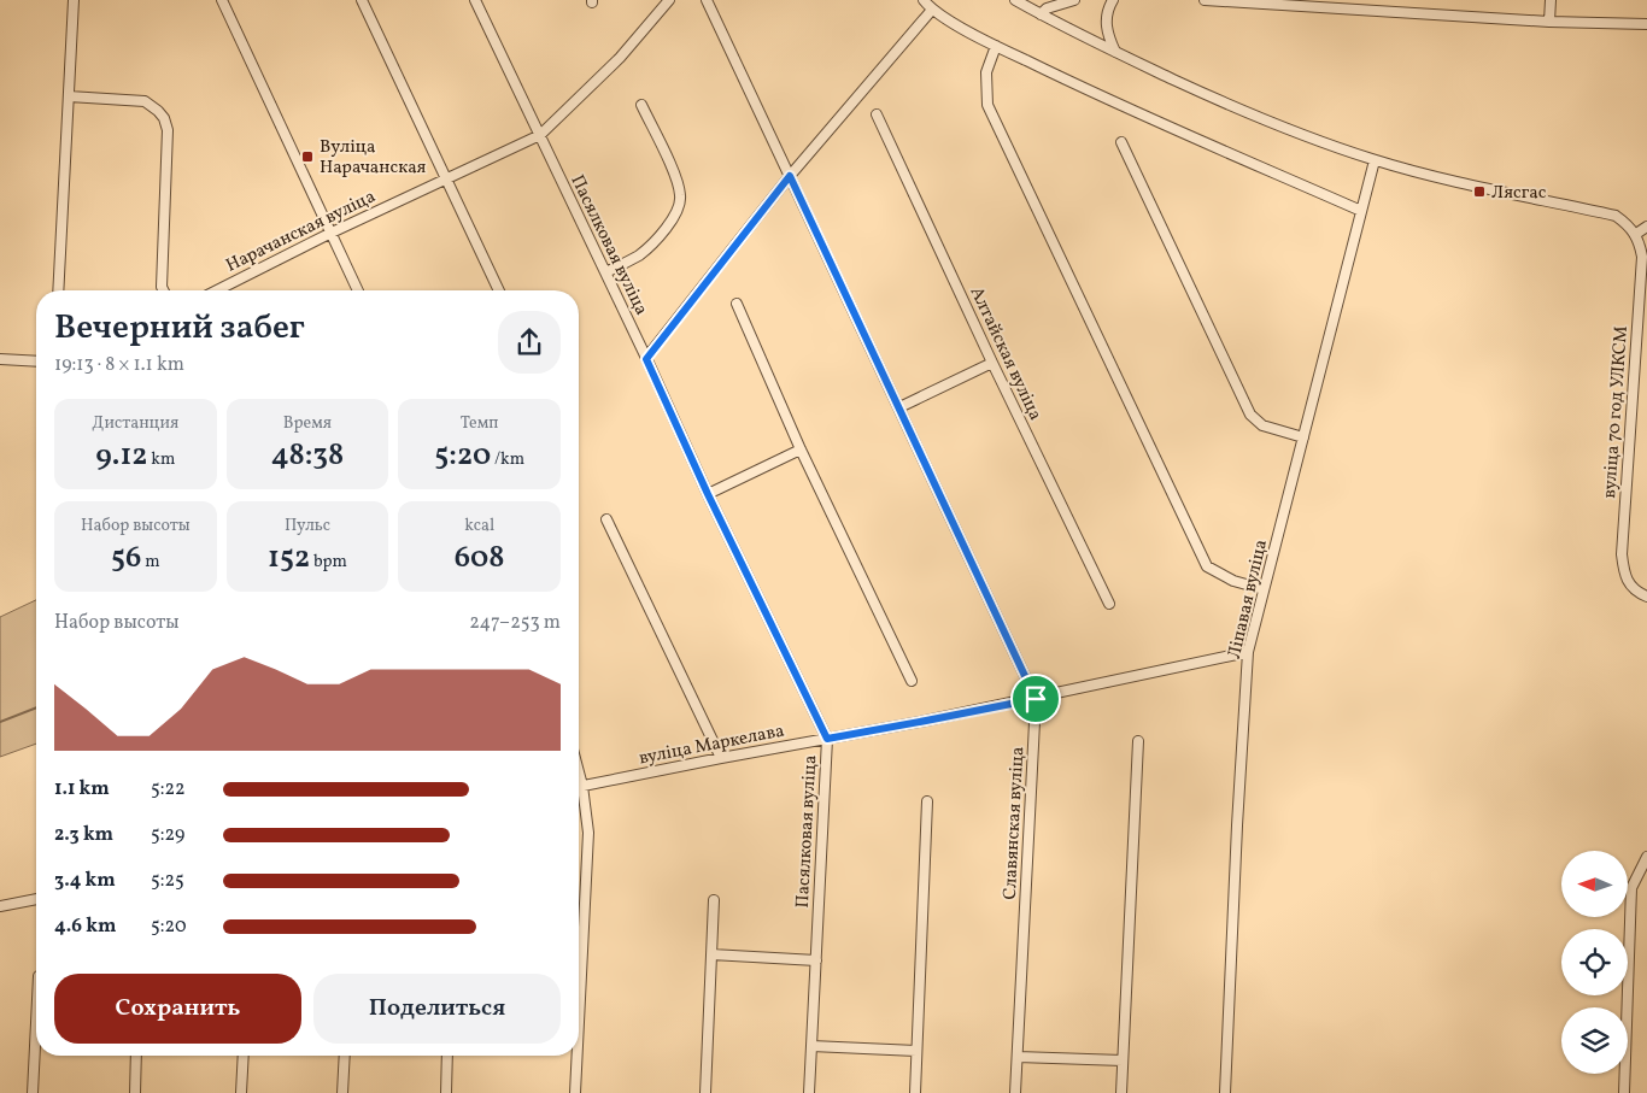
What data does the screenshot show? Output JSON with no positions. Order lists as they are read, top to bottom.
{
  "streets": {
    "street": [
      "Нарачанская вуліца",
      "Пасялковая вуліца",
      "Алтайская вуліца",
      "вуліца 70 год УЛКСМ",
      "Ліпавая вуліца",
      "вуліца Маркелава",
      "Славянская вуліца"
    ]
  },
  "crossings": [
    ["Нарачанская вуліца", "Пасялковая вуліца"],
    ["Пасялковая вуліца", "вуліца Маркелава"],
    ["Ліпавая вуліца", "вуліца Маркелава"],
    ["вуліца Маркелава", "Славянская вуліца"]
  ],
  "places": {
    "transit": ["Вуліца Нарачанская", "Лясгас"]
  },
  "north": "left",
  "page": {
    "heading": ["Вечерний забег", "19:13 · 8 × 1.1 km"],
    "stats": [
      ["Дистанция", "9.12 km"],
      ["Время", "48:38"],
      ["Темп", "5:20 /km"],
      ["Набор высоты", "56 m"],
      ["Пульс", "152 bpm"],
      ["kcal", "608"]
    ],
    "chart": ["Набор высоты", "247–253 m"],
    "list": [
      {
        "name": "1.1 km",
        "note": "5:22"
      },
      {
        "name": "2.3 km",
        "note": "5:29"
      },
      {
        "name": "3.4 km",
        "note": "5:25"
      },
      {
        "name": "4.6 km",
        "note": "5:20"
      }
    ],
    "buttons": ["Сохранить", "Поделиться"]
  }
}
